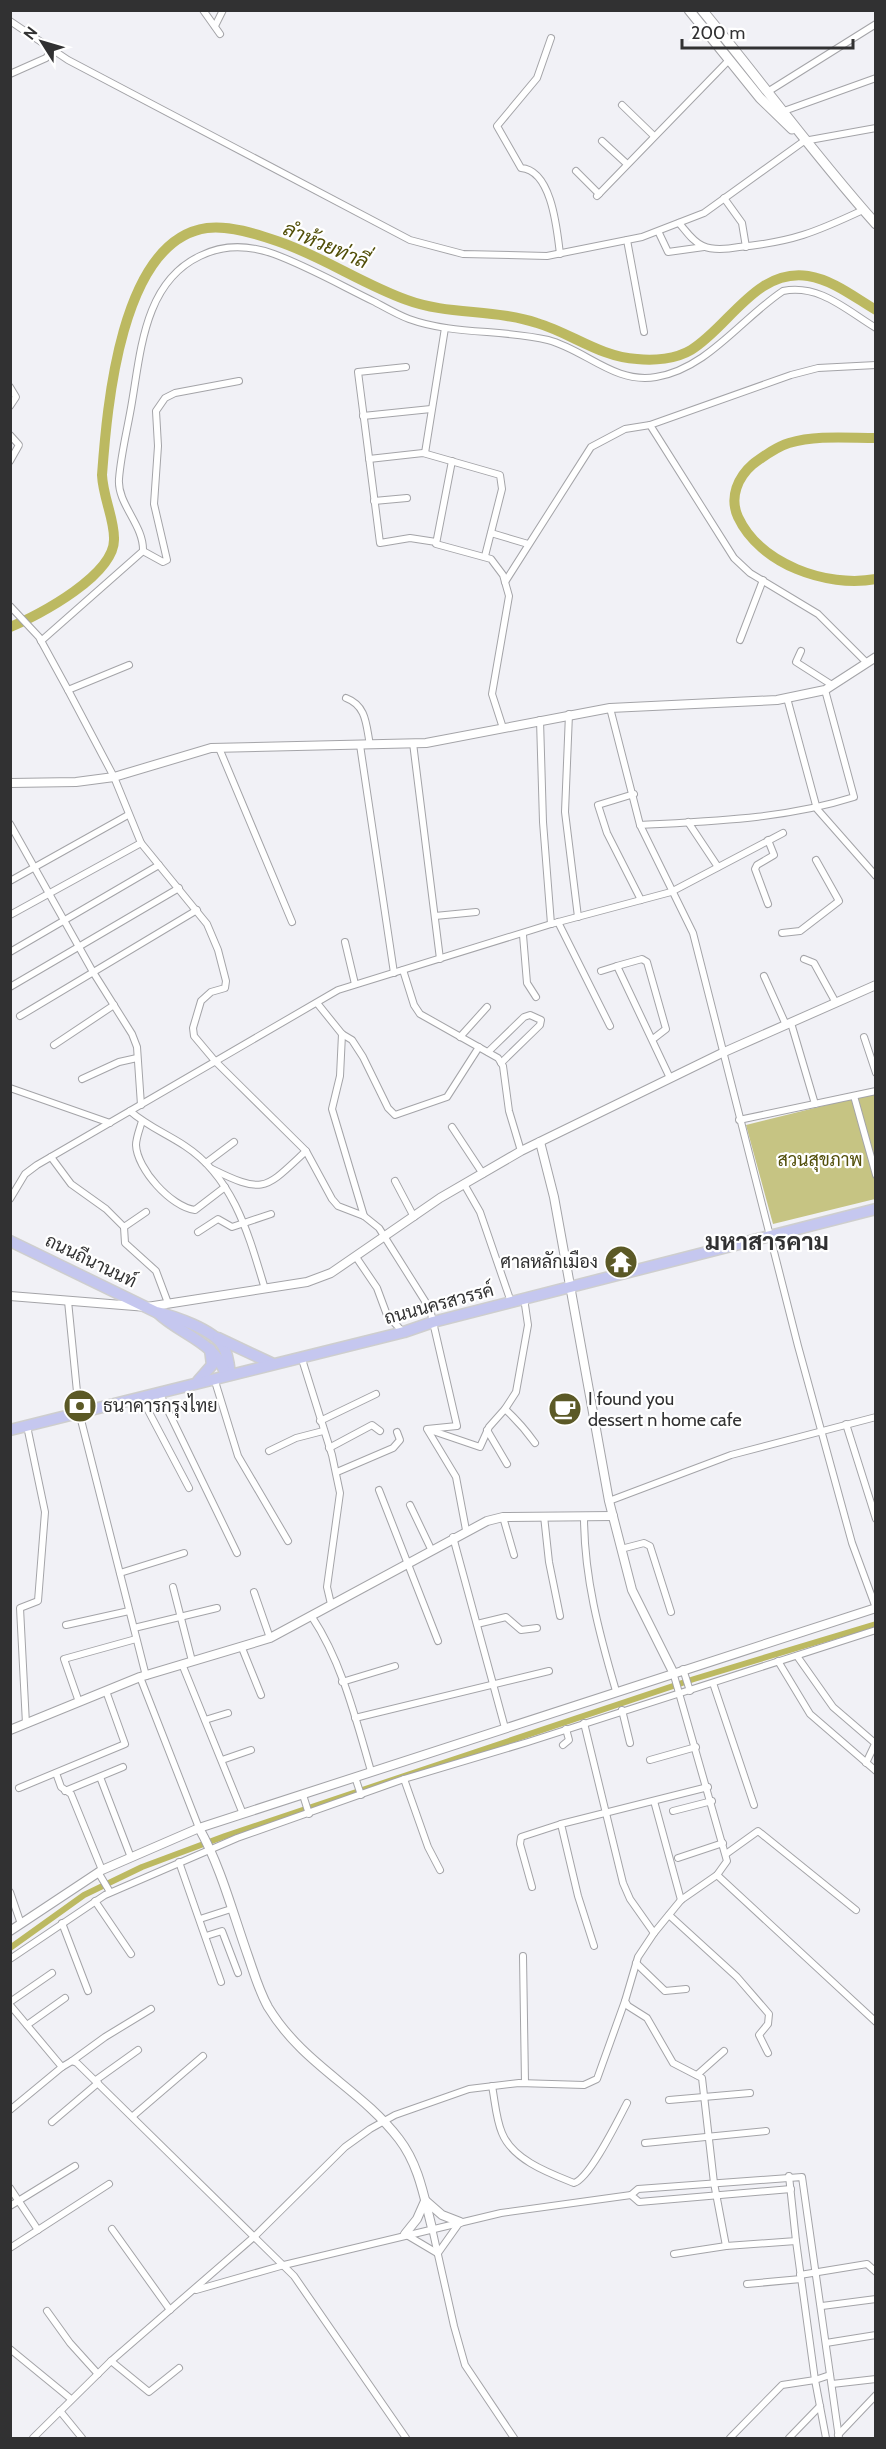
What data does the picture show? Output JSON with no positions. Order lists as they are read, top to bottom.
{
  "streets": {
    "main road": ["ถนนถีนานนท์", "ถนนนครสวรรค์"]
  },
  "crossings": [
    ["ถนนถีนานนท์", "ถนนนครสวรรค์"]
  ],
  "districts": ["มหาสารคาม"],
  "water": ["ลำห้วยท่าลี่"],
  "parks": ["สวนสุขภาพ"],
  "places": {
    "temple": ["ศาลหลักเมือง"],
    "bank": ["ธนาคารกรุงไทย"],
    "cafe": ["I found you dessert n home cafe"]
  },
  "scale_bar": "200 m",
  "north": "top left"
}
